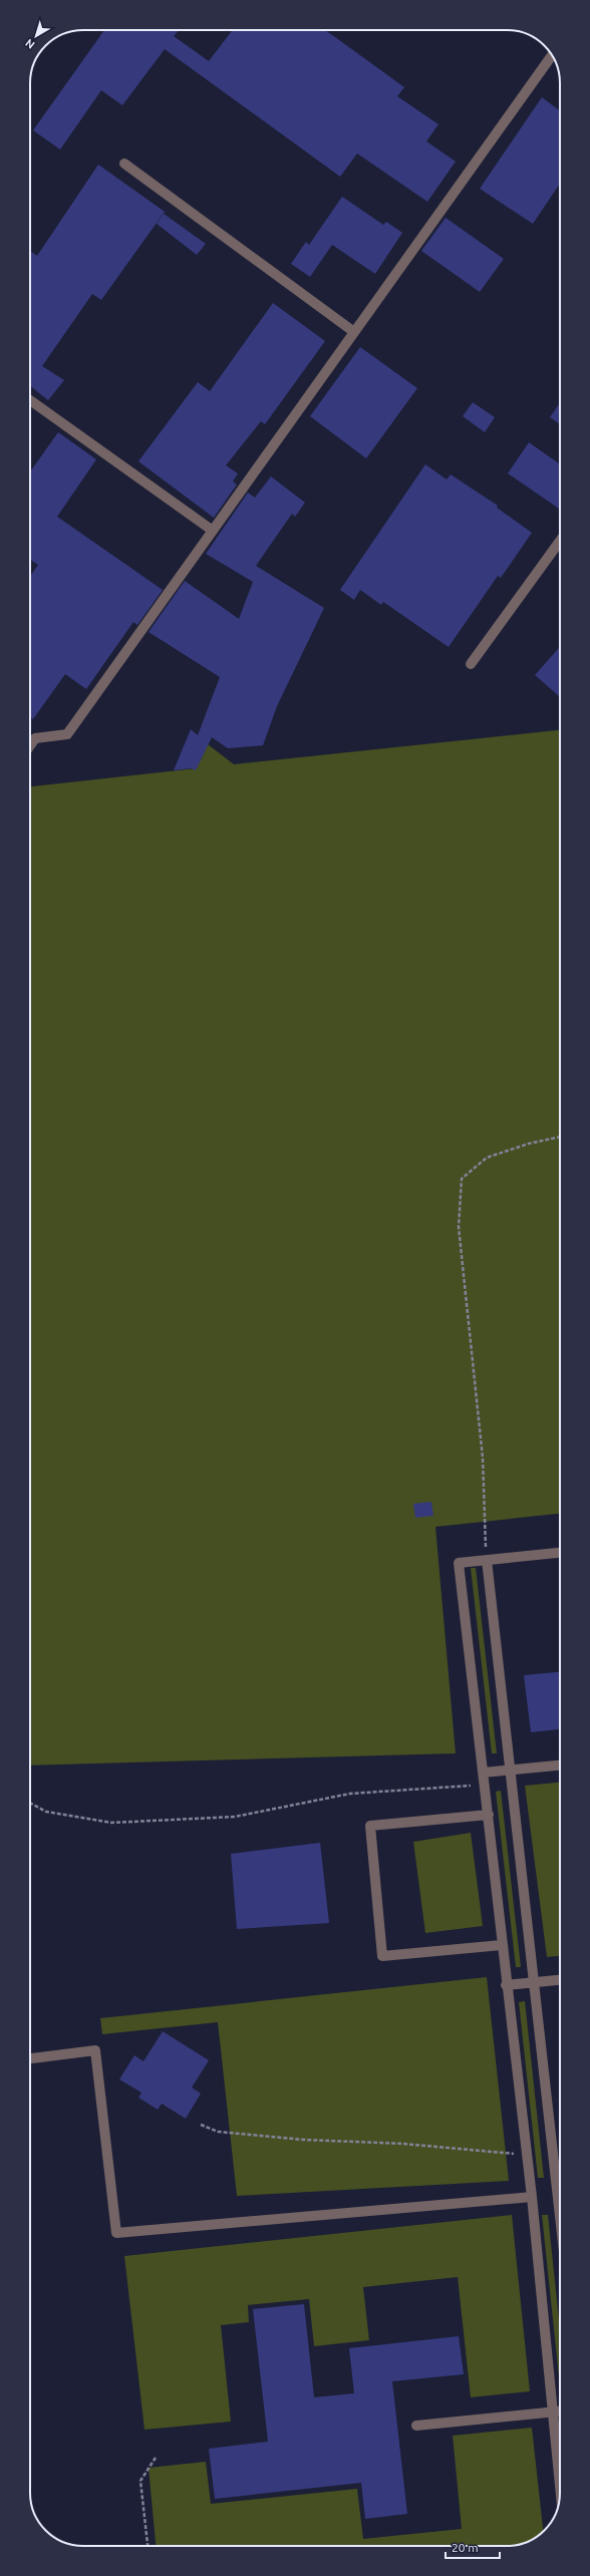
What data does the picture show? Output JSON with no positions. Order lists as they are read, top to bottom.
{
  "scale_bar": "20 m",
  "north": "bottom left"
}
